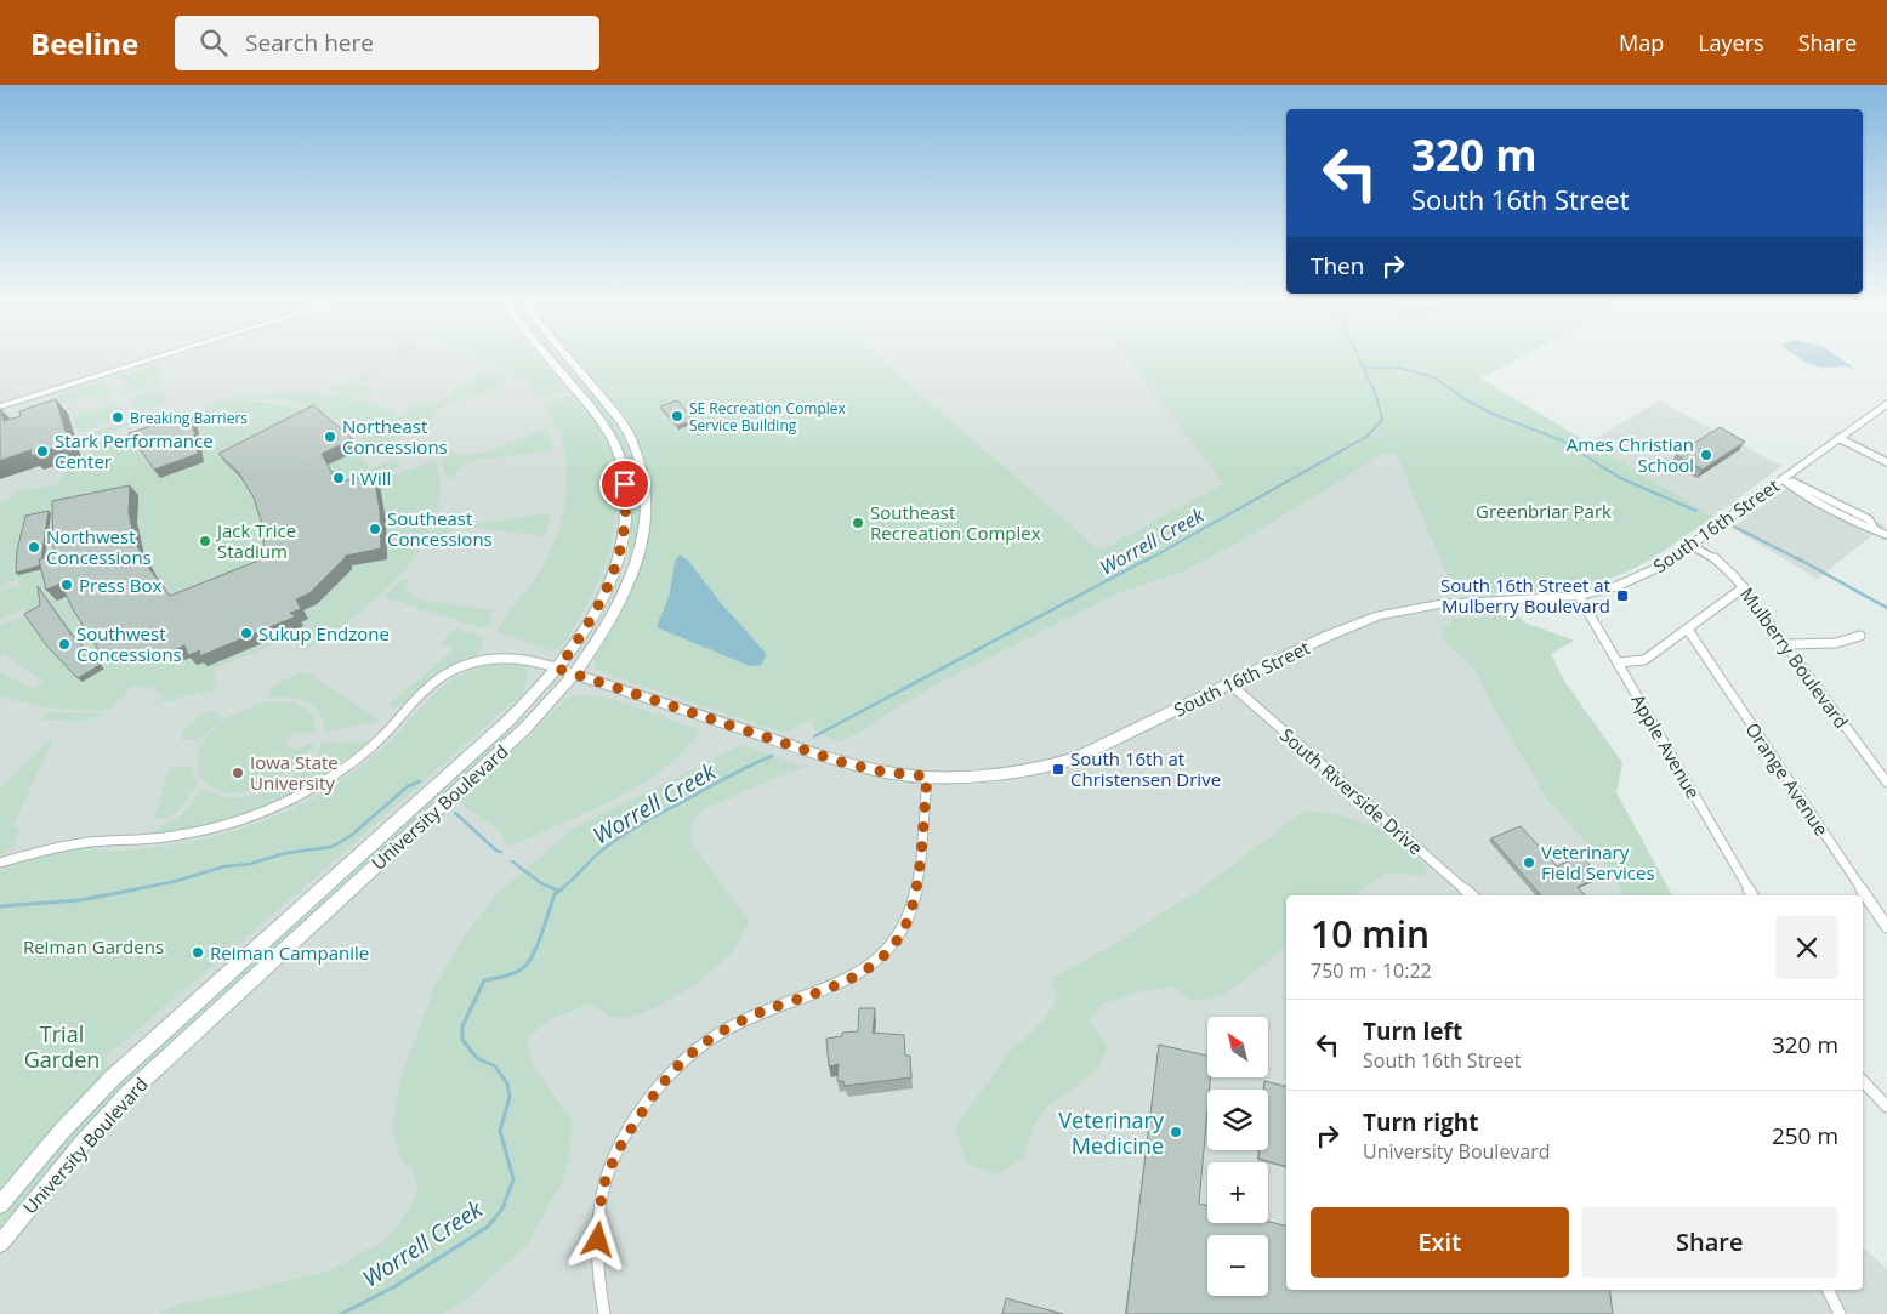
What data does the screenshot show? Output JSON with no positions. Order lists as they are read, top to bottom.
{
  "streets": {
    "main road": ["South 16th Street", "University Boulevard"],
    "street": [
      "Mulberry Boulevard",
      "Apple Avenue",
      "Orange Avenue",
      "South Riverside Drive"
    ]
  },
  "crossings": [
    ["South 16th Street", "Mulberry Boulevard"],
    ["South 16th Street", "Apple Avenue"],
    ["South 16th Street", "South Riverside Drive"],
    ["South 16th Street", "University Boulevard"]
  ],
  "water": ["Worrell Creek"],
  "parks": ["Greenbriar Park", "Reiman Gardens", "Trial Garden"],
  "places": {
    "other": [
      "SE Recreation Complex Service Building",
      "Breaking Barriers",
      "Northeast Concessions",
      "Stark Performance Center",
      "Ames Christian School",
      "I Will",
      "Southeast Recreation Complex",
      "Southeast Concessions",
      "Jack Trice Stadium",
      "Northwest Concessions",
      "Press Box",
      "Sukup Endzone",
      "Southwest Concessions",
      "Iowa State University",
      "Veterinary Field Services",
      "Reiman Campanile",
      "Veterinary Medicine"
    ],
    "transit": ["South 16th Street at Mulberry Boulevard", "South 16th at Christensen Drive"]
  },
  "north": "top left",
  "page": {
    "header": "Beeline",
    "search": "Search here",
    "nav": ["Map", "Layers", "Share"],
    "turn": ["320 m", "South 16th Street"],
    "then": "Then",
    "heading": ["10 min", "750 m · 10:22"],
    "list": [
      {
        "name": "Turn left",
        "note": "South 16th Street",
        "value": "320 m"
      },
      {
        "name": "Turn right",
        "note": "University Boulevard",
        "value": "250 m"
      }
    ],
    "map_buttons": ["+", "−"],
    "buttons": ["Exit", "Share"]
  }
}
